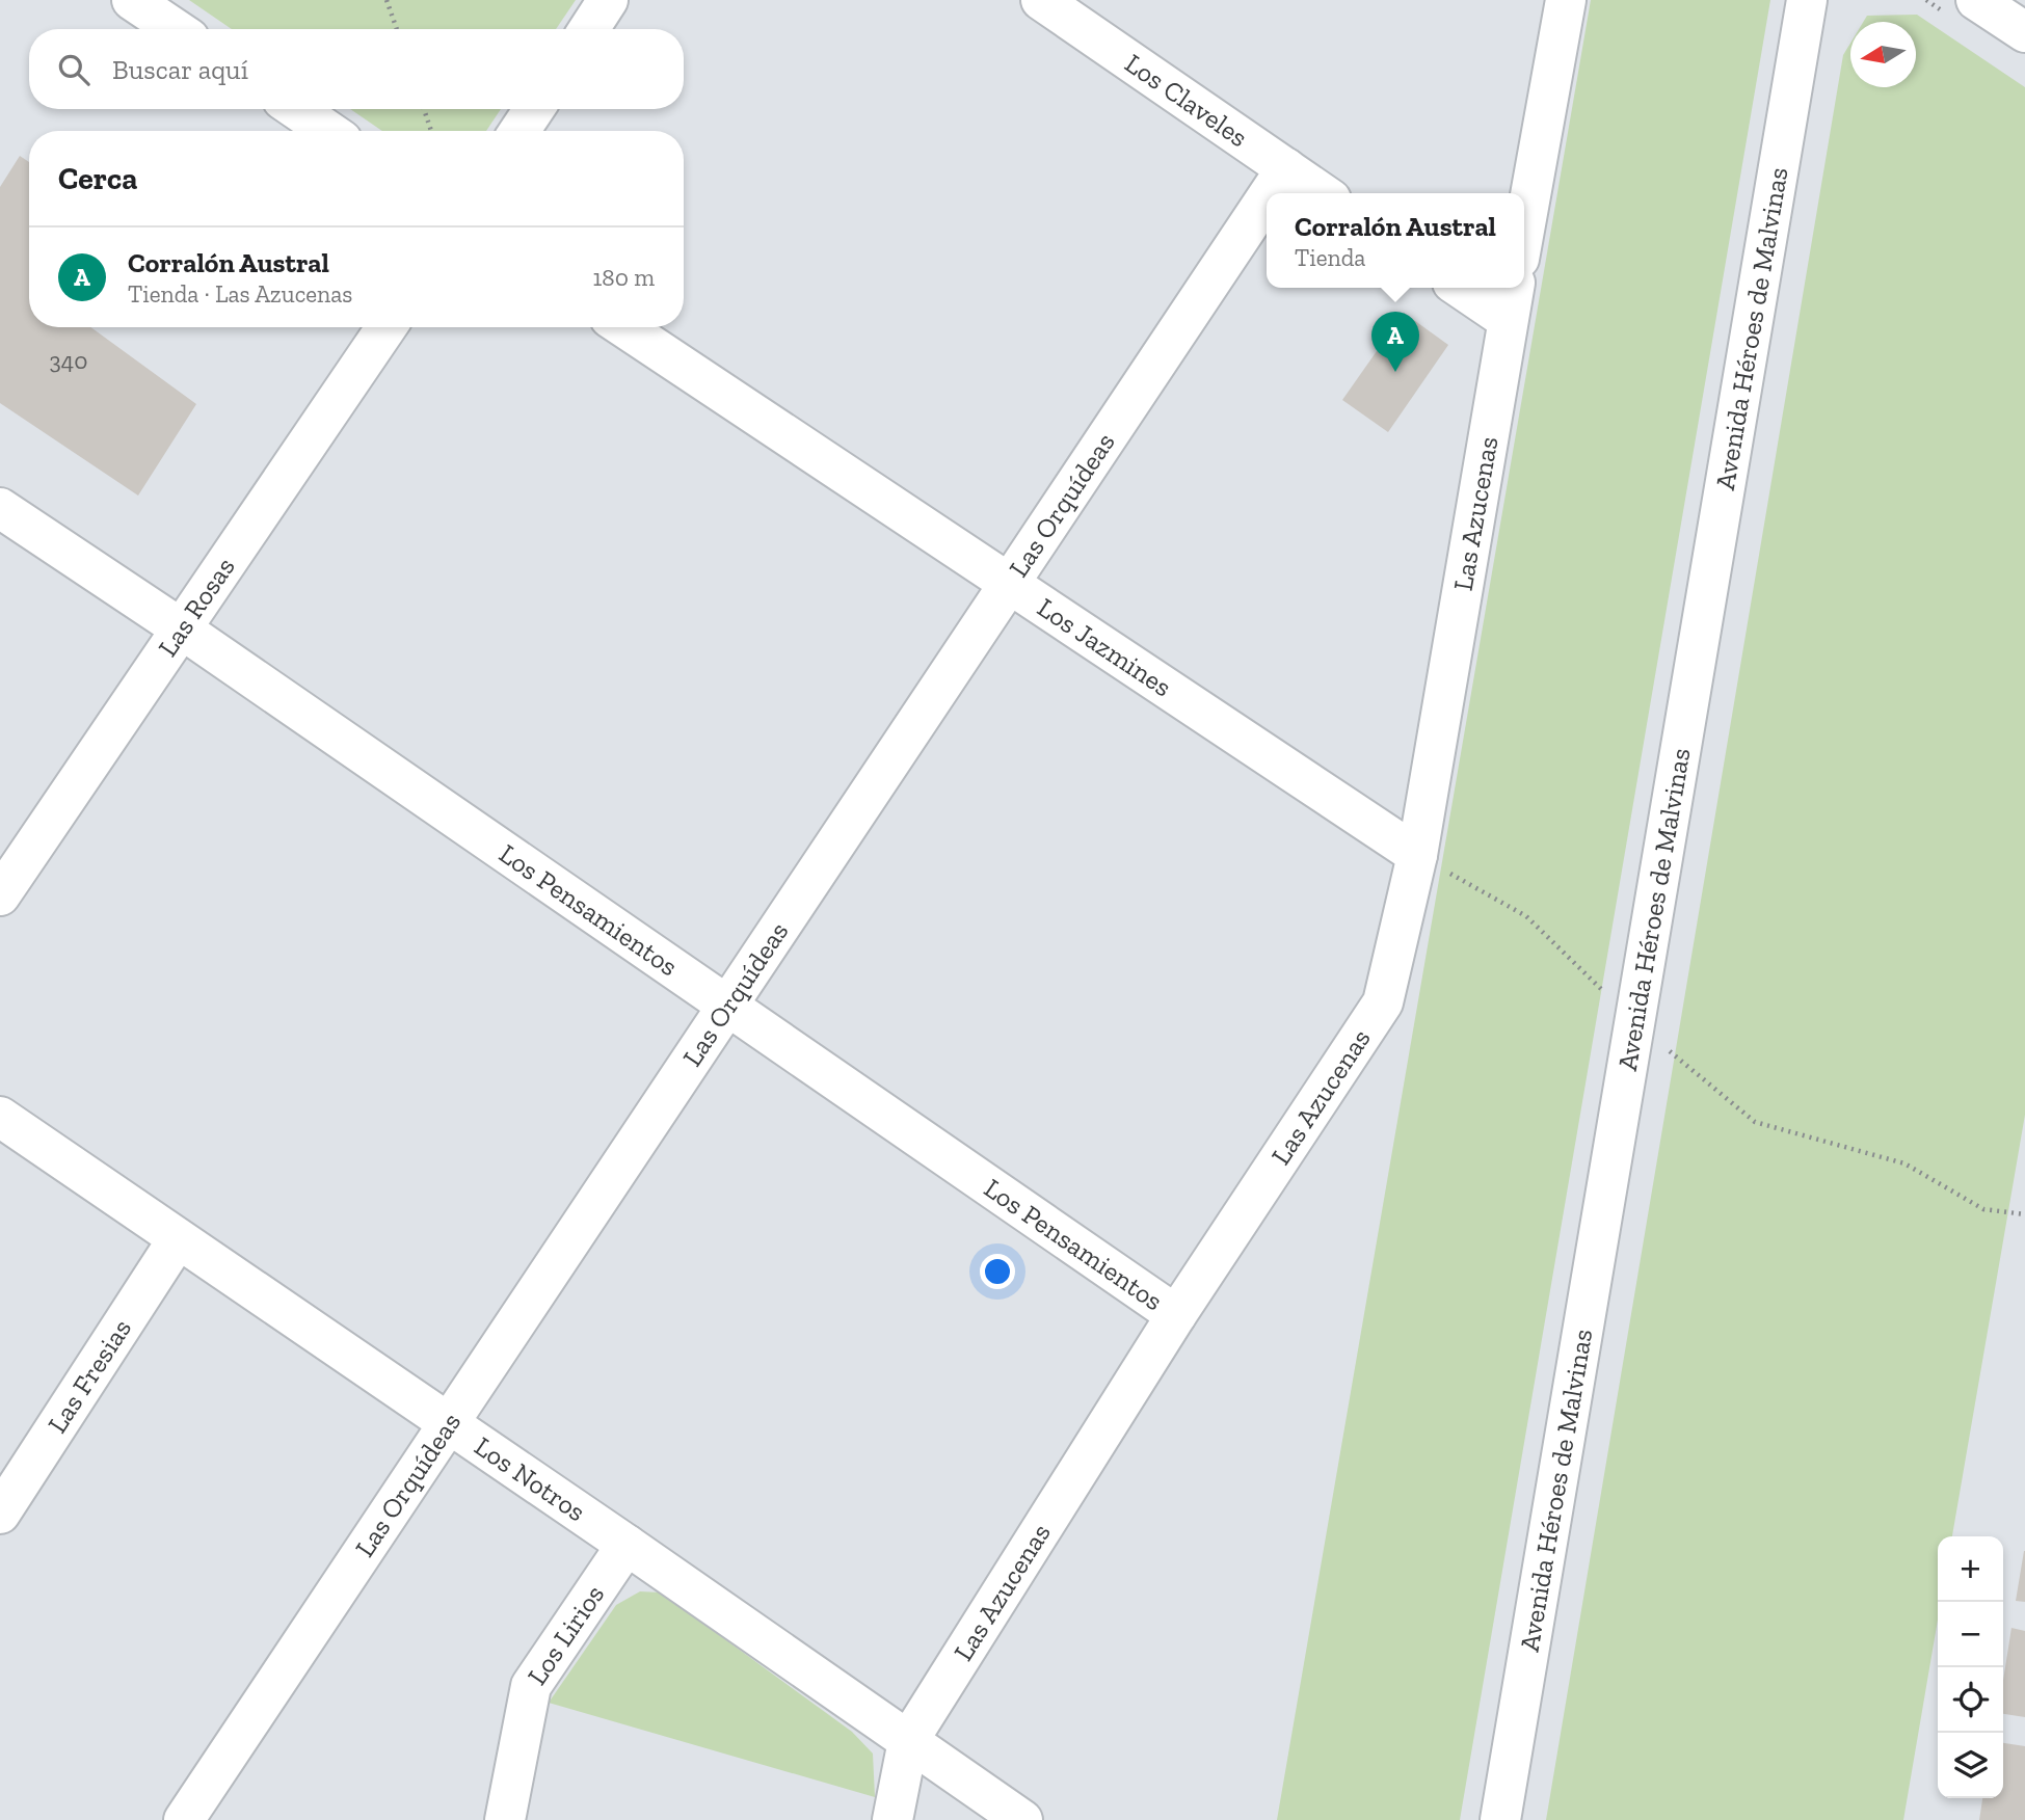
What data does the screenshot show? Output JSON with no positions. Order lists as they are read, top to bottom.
{
  "streets": {
    "street": [
      "Los Claveles",
      "Avenida Héroes de Malvinas",
      "Las Orquídeas",
      "Las Azucenas",
      "Las Rosas",
      "Los Jazmines",
      "Los Pensamientos",
      "Las Fresias",
      "Los Notros",
      "Los Lirios"
    ]
  },
  "crossings": [
    ["Los Claveles", "Las Orquídeas"],
    ["Las Orquídeas", "Los Jazmines"],
    ["Las Orquídeas", "Los Pensamientos"],
    ["Las Orquídeas", "Los Notros"],
    ["Las Azucenas", "Los Jazmines"],
    ["Las Azucenas", "Los Pensamientos"],
    ["Las Azucenas", "Los Notros"],
    ["Las Rosas", "Los Pensamientos"],
    ["Las Fresias", "Los Notros"],
    ["Los Notros", "Los Lirios"]
  ],
  "house_numbers": ["340"],
  "north": "left",
  "page": {
    "search": "Buscar aquí",
    "heading": "Cerca",
    "popup": ["Corralón Austral", "Tienda"],
    "list": [
      {
        "mark": "A",
        "name": "Corralón Austral",
        "note": "Tienda · Las Azucenas",
        "value": "180 m"
      }
    ],
    "pins": "A",
    "map_buttons": ["+", "−"]
  }
}
